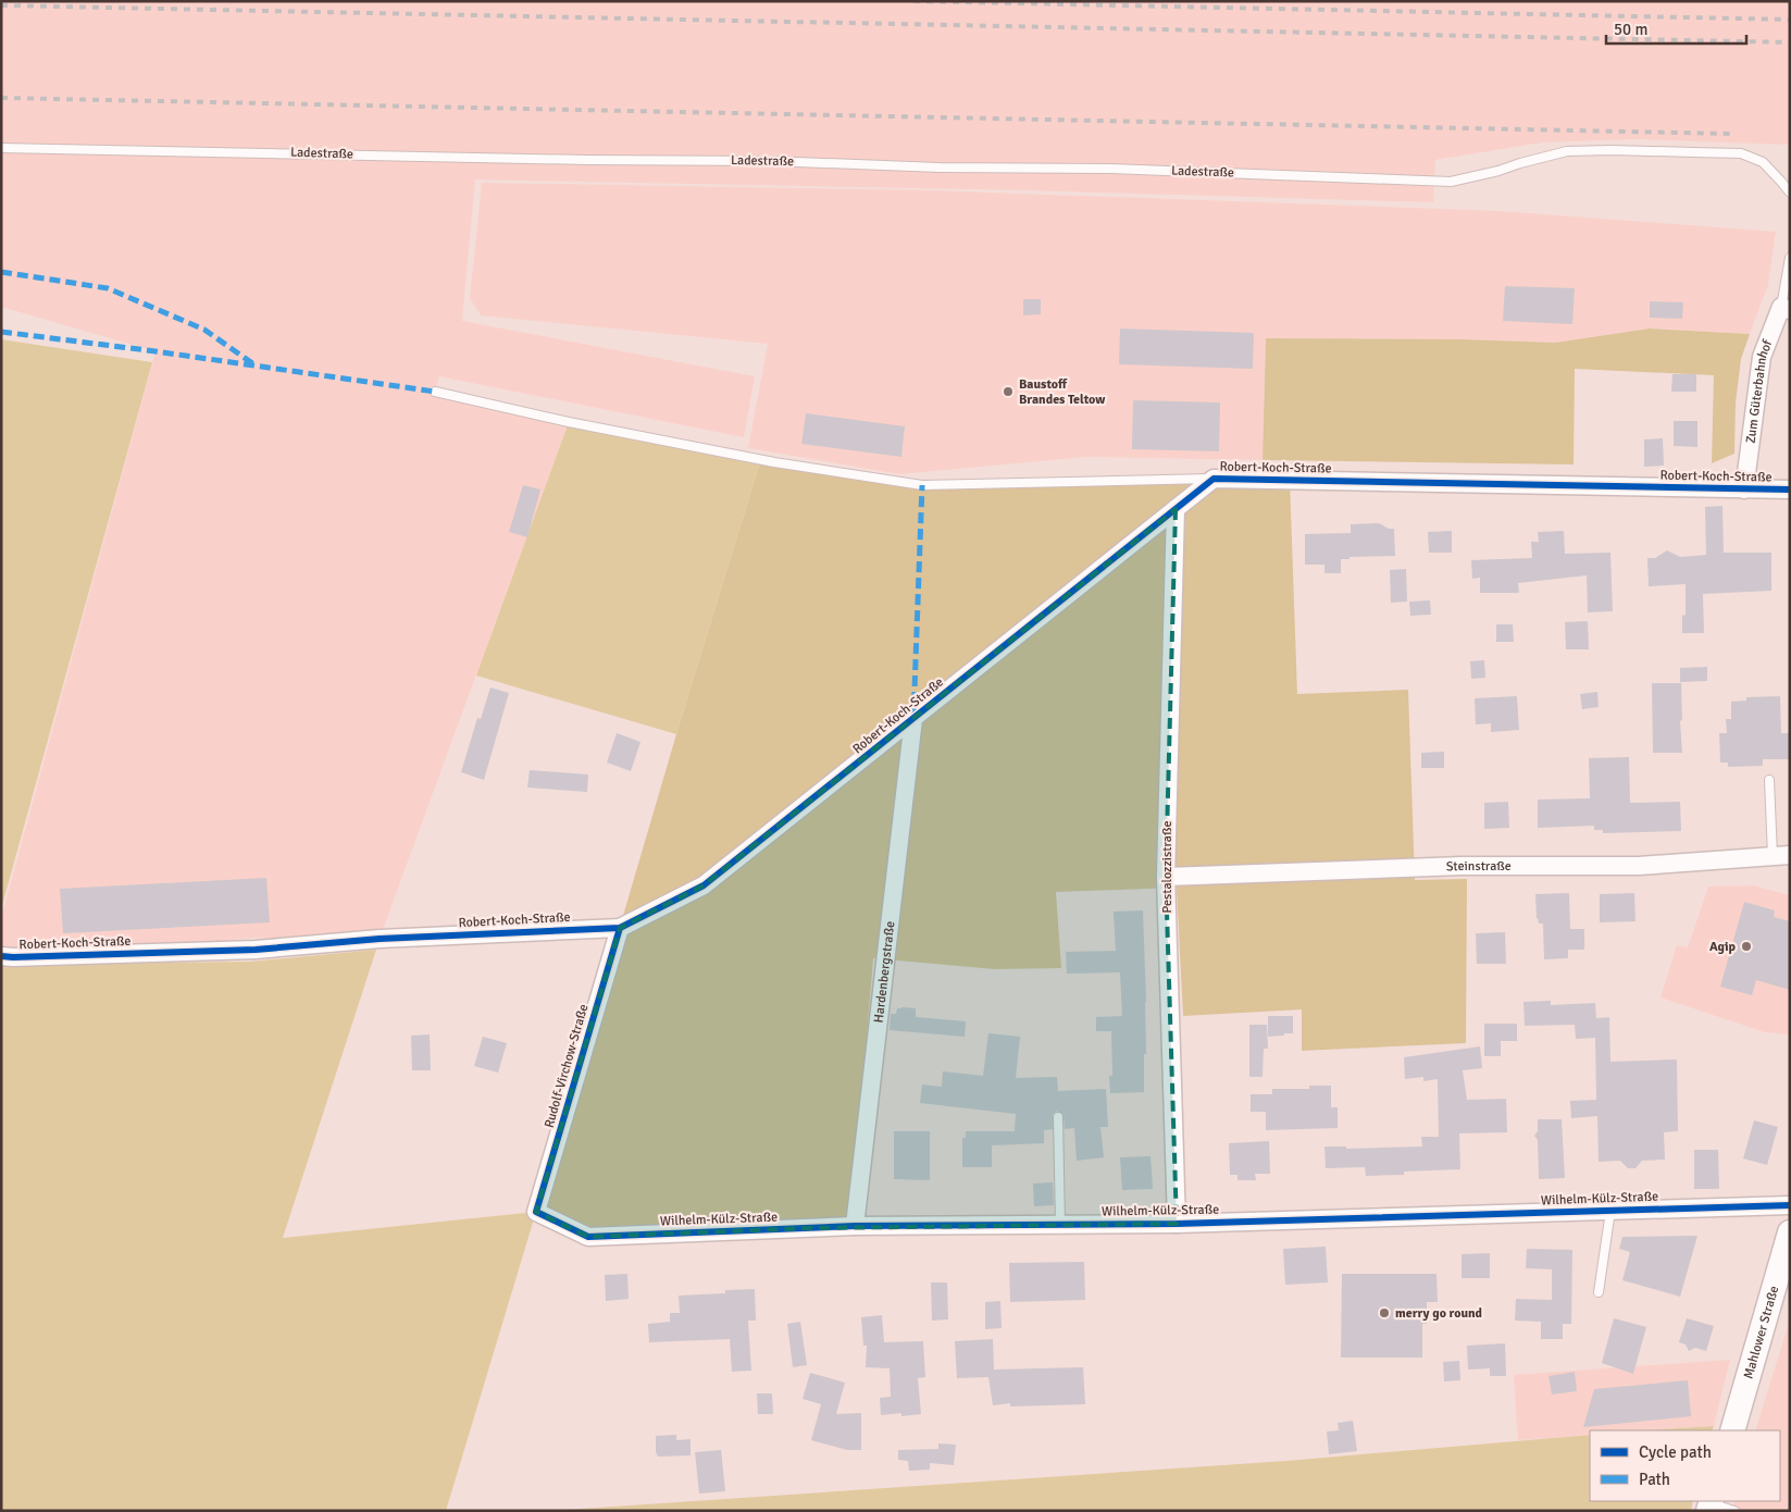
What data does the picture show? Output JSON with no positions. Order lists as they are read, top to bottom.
{
  "streets": {
    "main road": ["Mahlower Straße"],
    "street": [
      "Zum Güterbahnhof",
      "Robert-Koch-Straße",
      "Pestalozzistraße",
      "Steinstraße",
      "Hardenbergstraße",
      "Rudolf-Virchow-Straße",
      "Wilhelm-Külz-Straße"
    ],
    "lane": ["Ladestraße"]
  },
  "crossings": [
    ["Zum Güterbahnhof", "Robert-Koch-Straße"],
    ["Robert-Koch-Straße", "Pestalozzistraße"],
    ["Robert-Koch-Straße", "Hardenbergstraße"],
    ["Robert-Koch-Straße", "Rudolf-Virchow-Straße"],
    ["Pestalozzistraße", "Steinstraße"],
    ["Pestalozzistraße", "Wilhelm-Külz-Straße"],
    ["Hardenbergstraße", "Wilhelm-Külz-Straße"],
    ["Rudolf-Virchow-Straße", "Wilhelm-Külz-Straße"]
  ],
  "places": ["Baustoff Brandes Teltow", "Agip", "merry go round"],
  "legend": ["Cycle path", "Path"],
  "scale_bar": "50 m"
}
